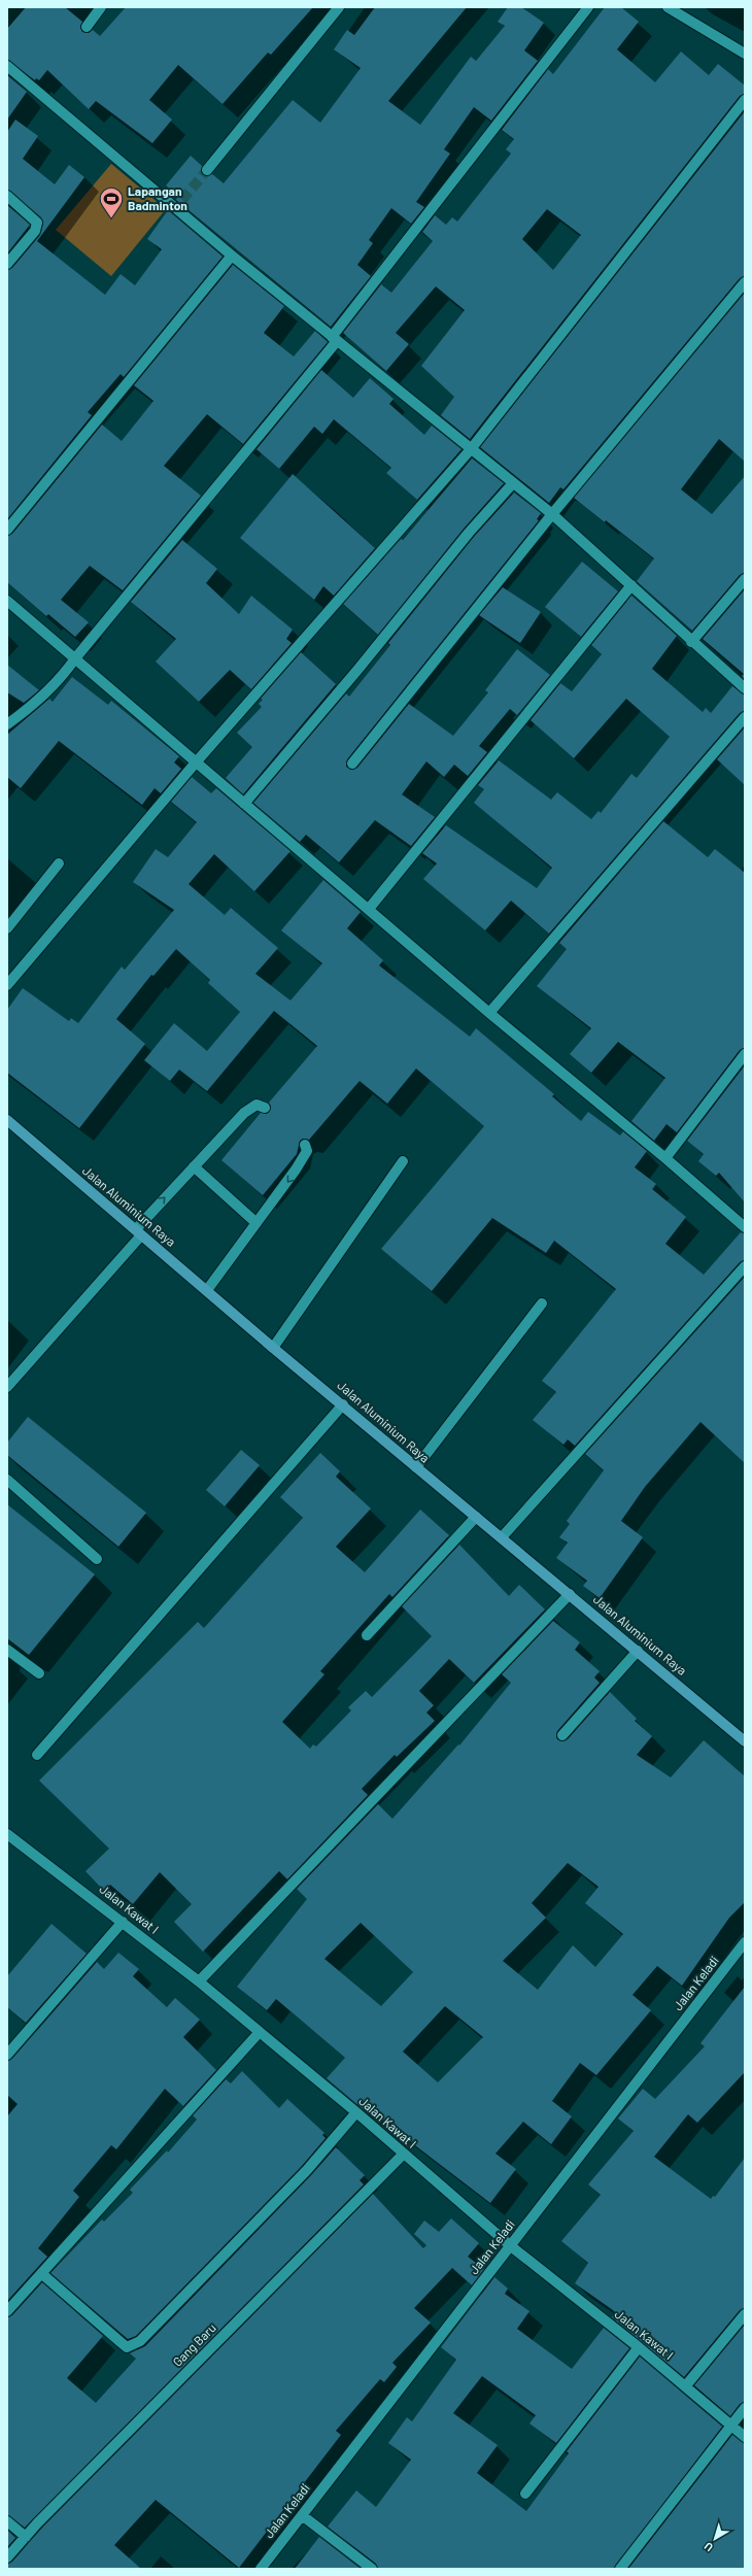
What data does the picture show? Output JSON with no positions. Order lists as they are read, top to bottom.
{
  "streets": {
    "main road": ["Jalan Aluminium Raya"],
    "street": ["Jalan Kawat I", "Jalan Keladi", "Gang Baru"]
  },
  "crossings": [
    ["Jalan Kawat I", "Jalan Keladi"],
    ["Jalan Kawat I", "Gang Baru"]
  ],
  "places": {
    "sports": ["Lapangan Badminton"]
  },
  "north": "bottom left"
}
